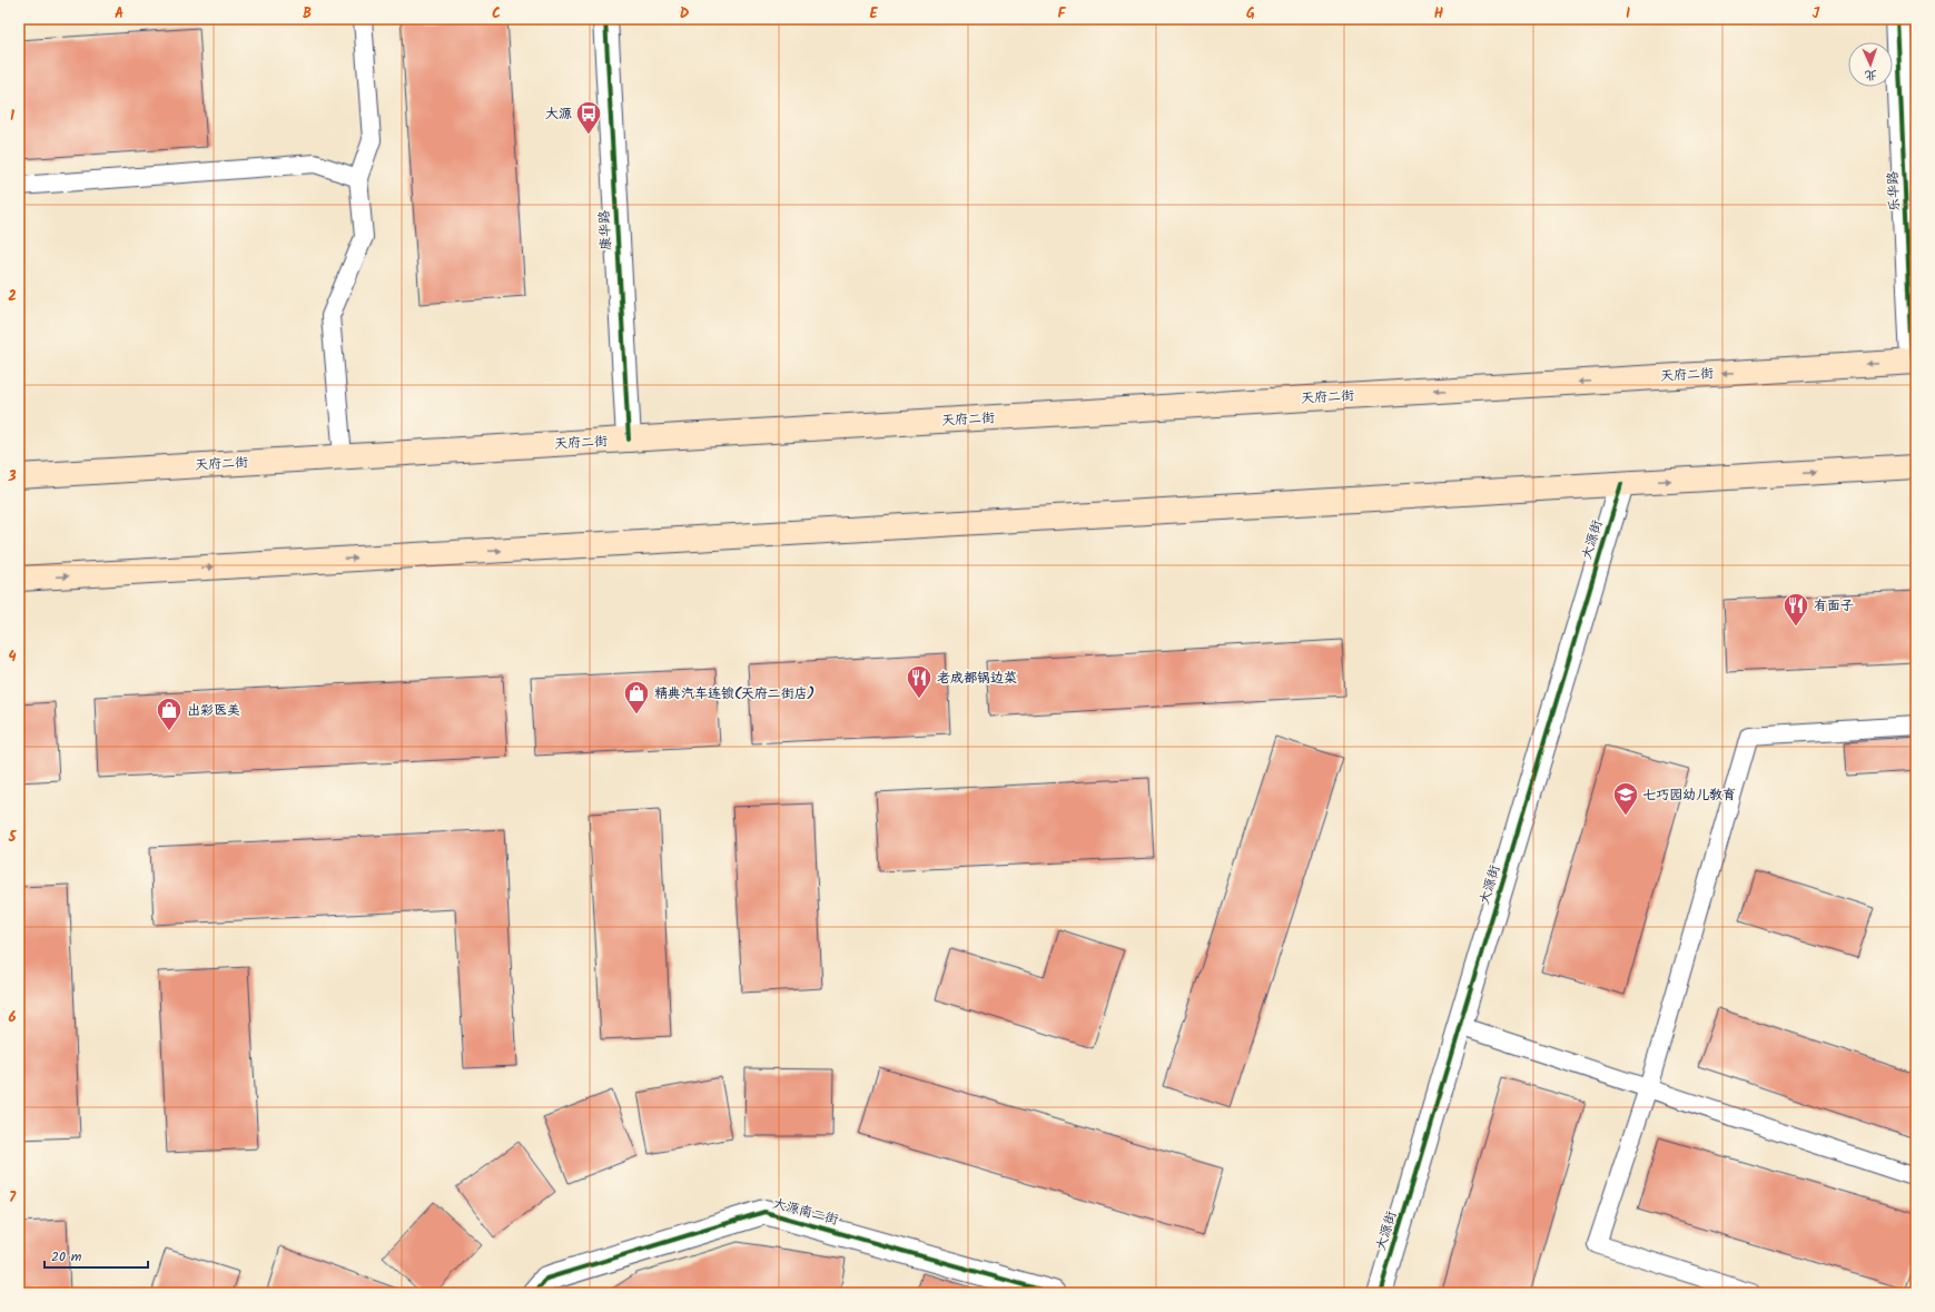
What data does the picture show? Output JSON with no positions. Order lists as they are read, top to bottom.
{
  "streets": {
    "main road": ["天府二街"],
    "street": [
      "乐华路",
      "康华路",
      "大源街",
      "大源南二街"
    ]
  },
  "crossings": [
    ["乐华路", "天府二街"],
    ["康华路", "天府二街"]
  ],
  "places": {
    "bus stop": ["大源"],
    "restaurant": ["有面子", "老成都锅边菜"],
    "shop": ["精典汽车连锁(天府二街店)", "出彩医美"],
    "school or university": ["七巧园幼儿教育"]
  },
  "scale_bar": "20 m",
  "north": "bottom",
  "grid": {
    "columns": [
      "A",
      "B",
      "C",
      "D",
      "E",
      "F",
      "G",
      "H",
      "I",
      "J"
    ],
    "rows": [
      "1",
      "2",
      "3",
      "4",
      "5",
      "6",
      "7"
    ]
  }
}
